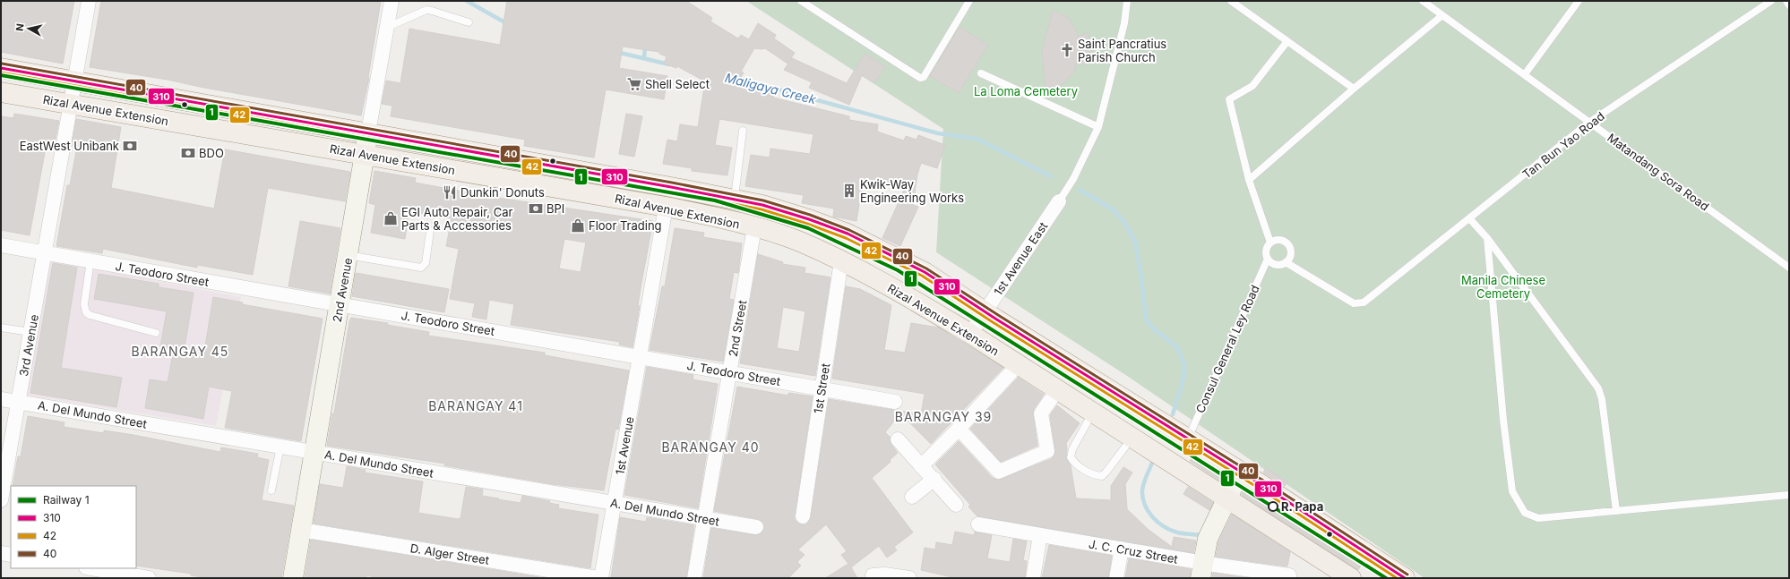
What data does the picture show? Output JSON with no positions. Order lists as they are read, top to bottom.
{
  "streets": {
    "main road": ["Rizal Avenue Extension"],
    "street": [
      "1st Avenue East",
      "J. Teodoro Street",
      "2nd Avenue",
      "2nd Street",
      "3rd Avenue",
      "1st Street",
      "A. Del Mundo Street",
      "1st Avenue",
      "J. C. Cruz Street",
      "D. Alger Street"
    ],
    "lane": ["Tan Bun Yao Road", "Matandang Sora Road", "Consul General Ley Road"]
  },
  "crossings": [
    ["Rizal Avenue Extension", "1st Avenue East"],
    ["Rizal Avenue Extension", "2nd Avenue"],
    ["Rizal Avenue Extension", "2nd Street"],
    ["Rizal Avenue Extension", "3rd Avenue"],
    ["Rizal Avenue Extension", "Consul General Ley Road"],
    ["Rizal Avenue Extension", "1st Street"],
    ["Rizal Avenue Extension", "1st Avenue"],
    ["Tan Bun Yao Road", "Matandang Sora Road"],
    ["Tan Bun Yao Road", "Consul General Ley Road"],
    ["J. Teodoro Street", "2nd Avenue"],
    ["J. Teodoro Street", "2nd Street"],
    ["J. Teodoro Street", "3rd Avenue"],
    ["J. Teodoro Street", "1st Street"],
    ["J. Teodoro Street", "1st Avenue"],
    ["2nd Avenue", "A. Del Mundo Street"],
    ["2nd Avenue", "D. Alger Street"],
    ["2nd Street", "A. Del Mundo Street"],
    ["3rd Avenue", "A. Del Mundo Street"],
    ["A. Del Mundo Street", "1st Avenue"],
    ["1st Avenue", "D. Alger Street"]
  ],
  "districts": [
    "BARANGAY 45",
    "BARANGAY 41",
    "BARANGAY 39",
    "BARANGAY 40"
  ],
  "water": ["Maligaya Creek"],
  "parks": ["La Loma Cemetery", "Manila Chinese Cemetery"],
  "places": {
    "church": ["Saint Pancratius Parish Church"],
    "supermarket": ["Shell Select"],
    "bank": ["EastWest Unibank", "BDO", "BPI"],
    "building": ["Kwik-Way Engineering Works"],
    "restaurant": ["Dunkin' Donuts"],
    "shop": ["EGI Auto Repair, Car Parts & Accessories", "Floor Trading"],
    "other": ["R. Papa"]
  },
  "lines": [
    "transit line 40",
    "transit line 310",
    "transit line 42",
    "rail line 1"
  ],
  "legend": [
    "Railway 1",
    "310",
    "42",
    "40"
  ],
  "north": "left"
}
